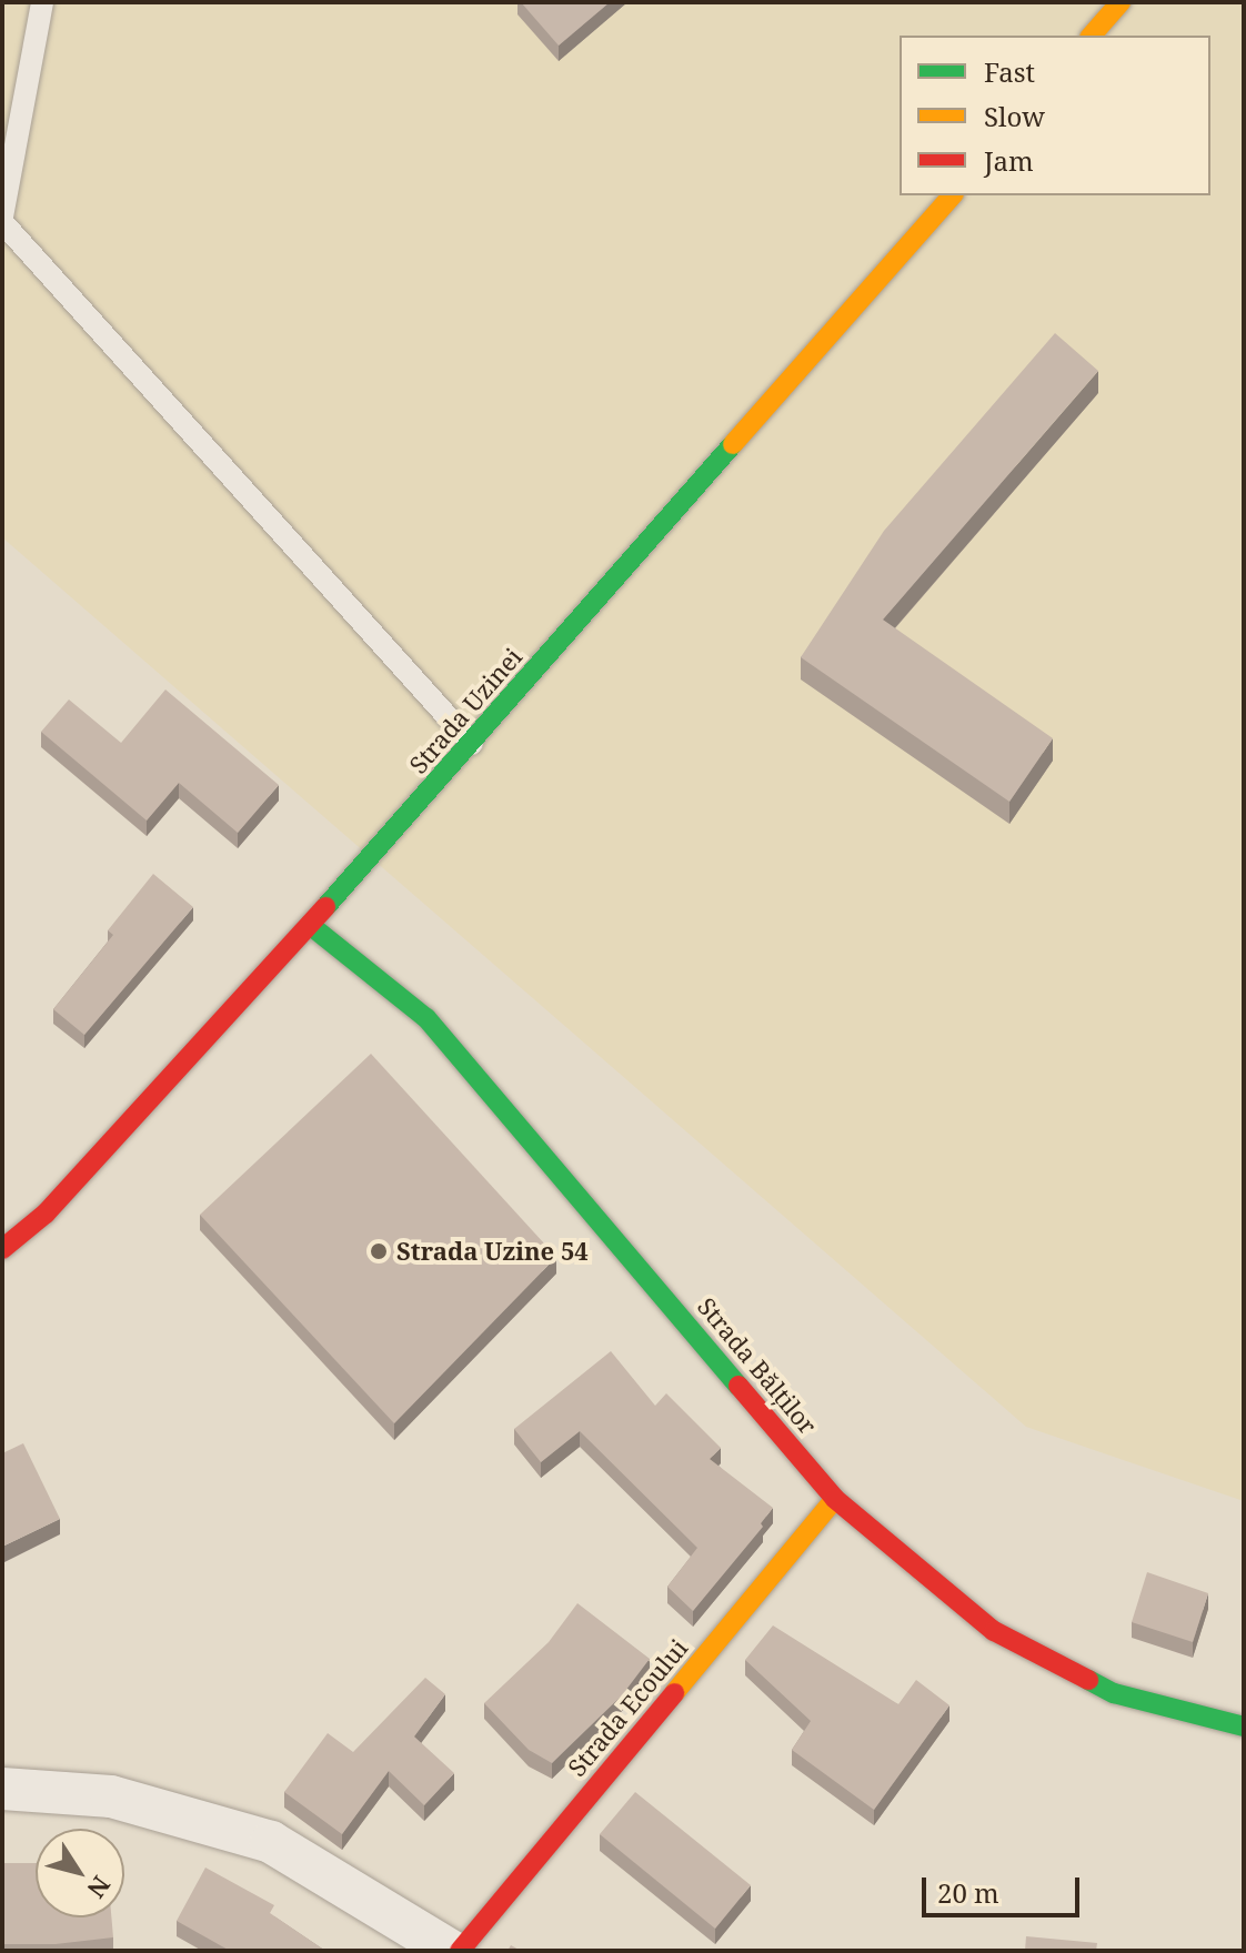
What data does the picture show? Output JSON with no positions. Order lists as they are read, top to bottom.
{
  "streets": {
    "street": ["Strada Uzinei", "Strada Bălților", "Strada Ecoului"]
  },
  "crossings": [
    ["Strada Uzinei", "Strada Bălților"],
    ["Strada Bălților", "Strada Ecoului"]
  ],
  "places": ["Strada Uzine 54"],
  "legend": ["Fast", "Slow", "Jam"],
  "scale_bar": "20 m",
  "north": "bottom right"
}
